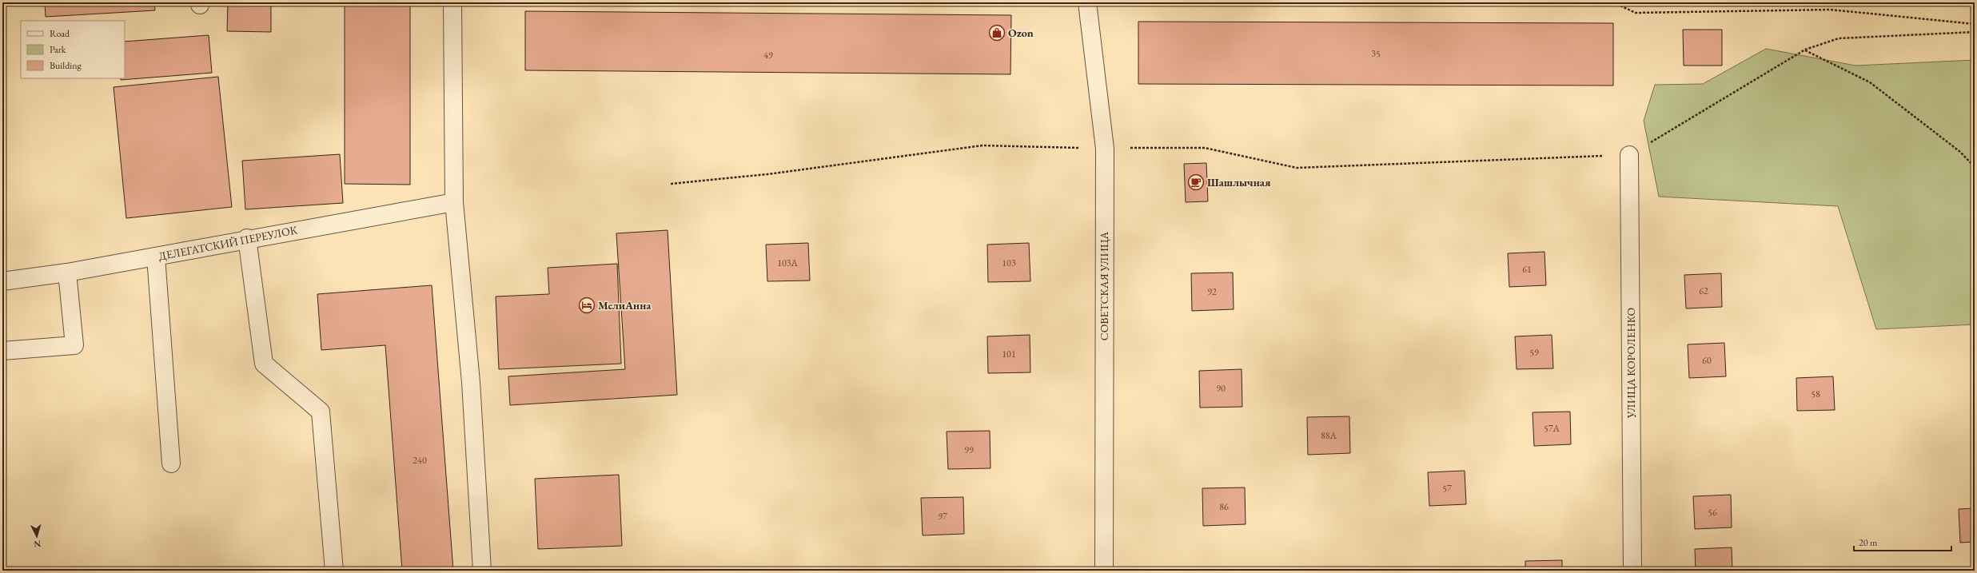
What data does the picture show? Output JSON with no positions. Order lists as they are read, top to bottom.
{
  "streets": {
    "street": ["ДЕЛЕГАТСКИЙ ПЕРЕУЛОК", "СОВЕТСКАЯ УЛИЦА", "УЛИЦА КОРОЛЕНКО"]
  },
  "places": {
    "shop": ["Ozon"],
    "cafe": ["Шашлычная"],
    "hotel": ["МелиАнна"]
  },
  "house_numbers": [
    "35",
    "49",
    "103А",
    "103",
    "61",
    "62",
    "92",
    "59",
    "101",
    "60",
    "90",
    "58",
    "57А",
    "88А",
    "99",
    "240",
    "57",
    "86",
    "56",
    "97"
  ],
  "legend": ["Road", "Park", "Building"],
  "scale_bar": "20 m",
  "north": "bottom"
}
